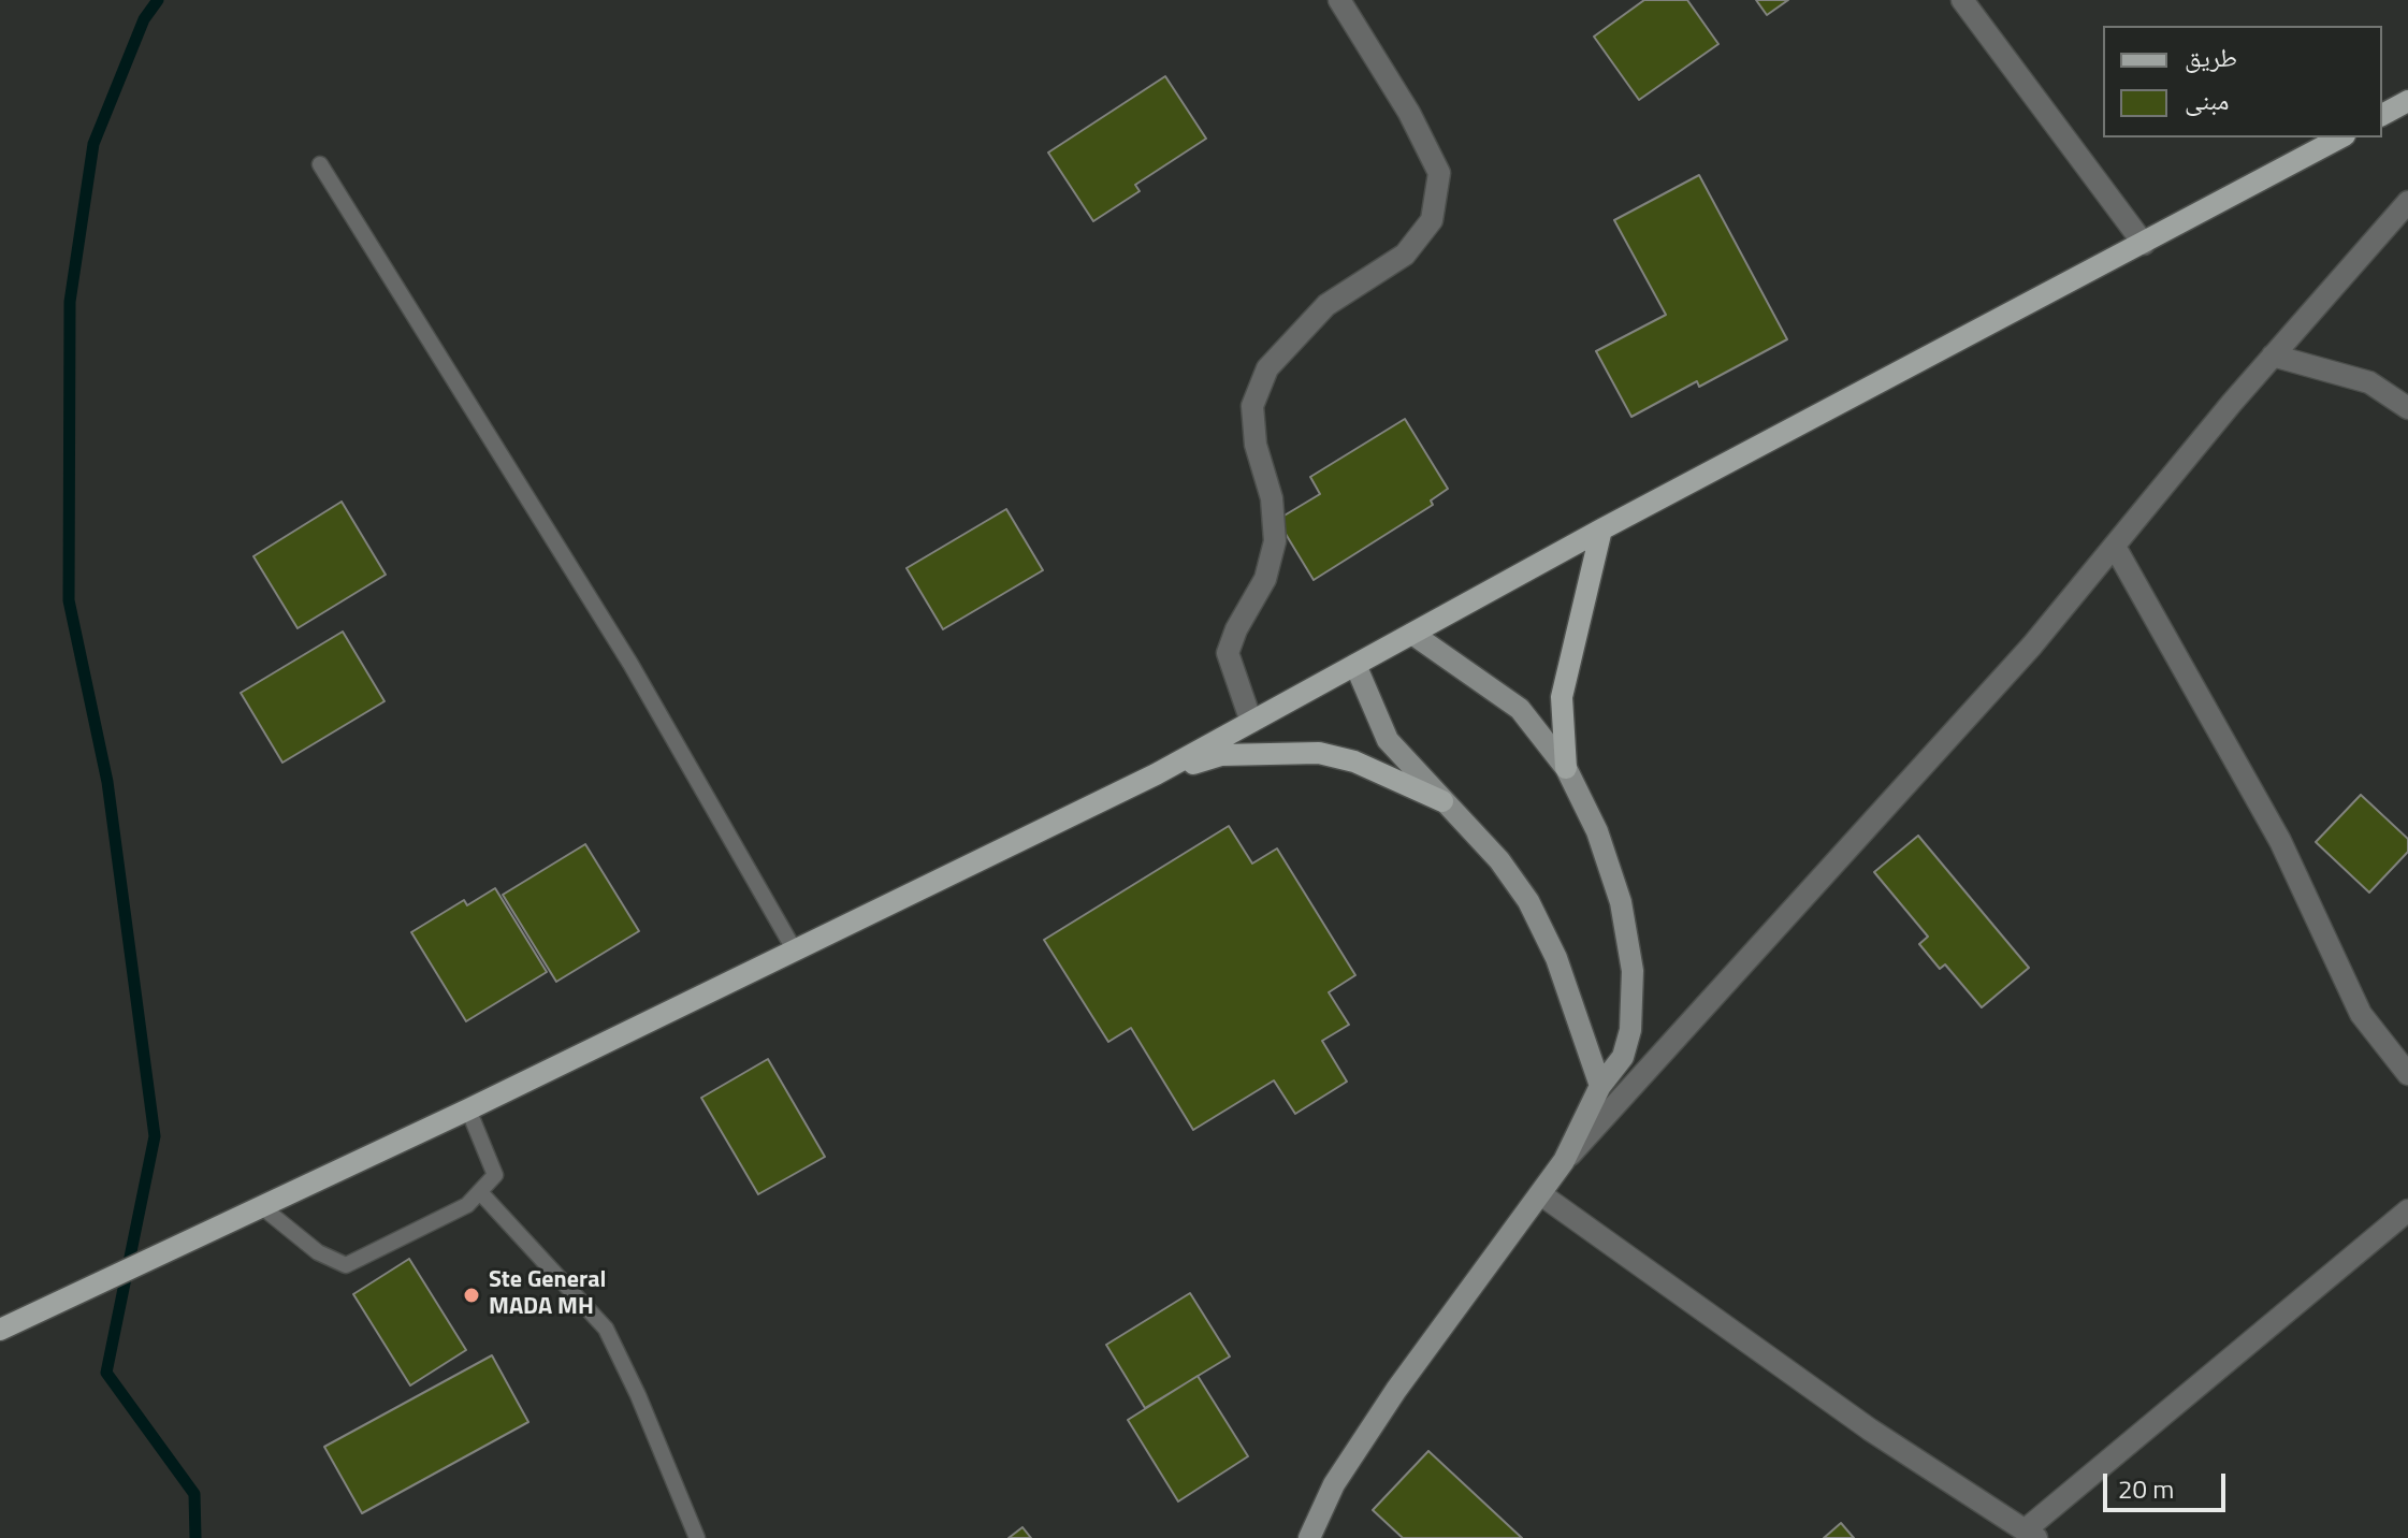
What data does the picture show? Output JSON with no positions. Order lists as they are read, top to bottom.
{
  "places": ["Ste General MADA MH"],
  "legend": ["طريق", "مبنى"],
  "scale_bar": "20 m"
}
